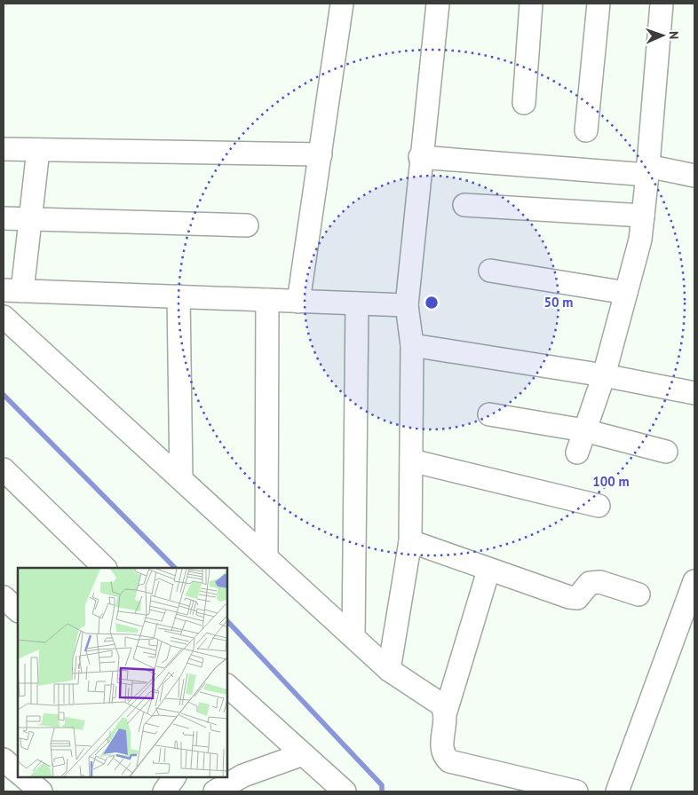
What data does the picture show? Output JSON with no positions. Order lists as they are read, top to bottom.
{
  "north": "right",
  "rings": ["50 m", "100 m"]
}
